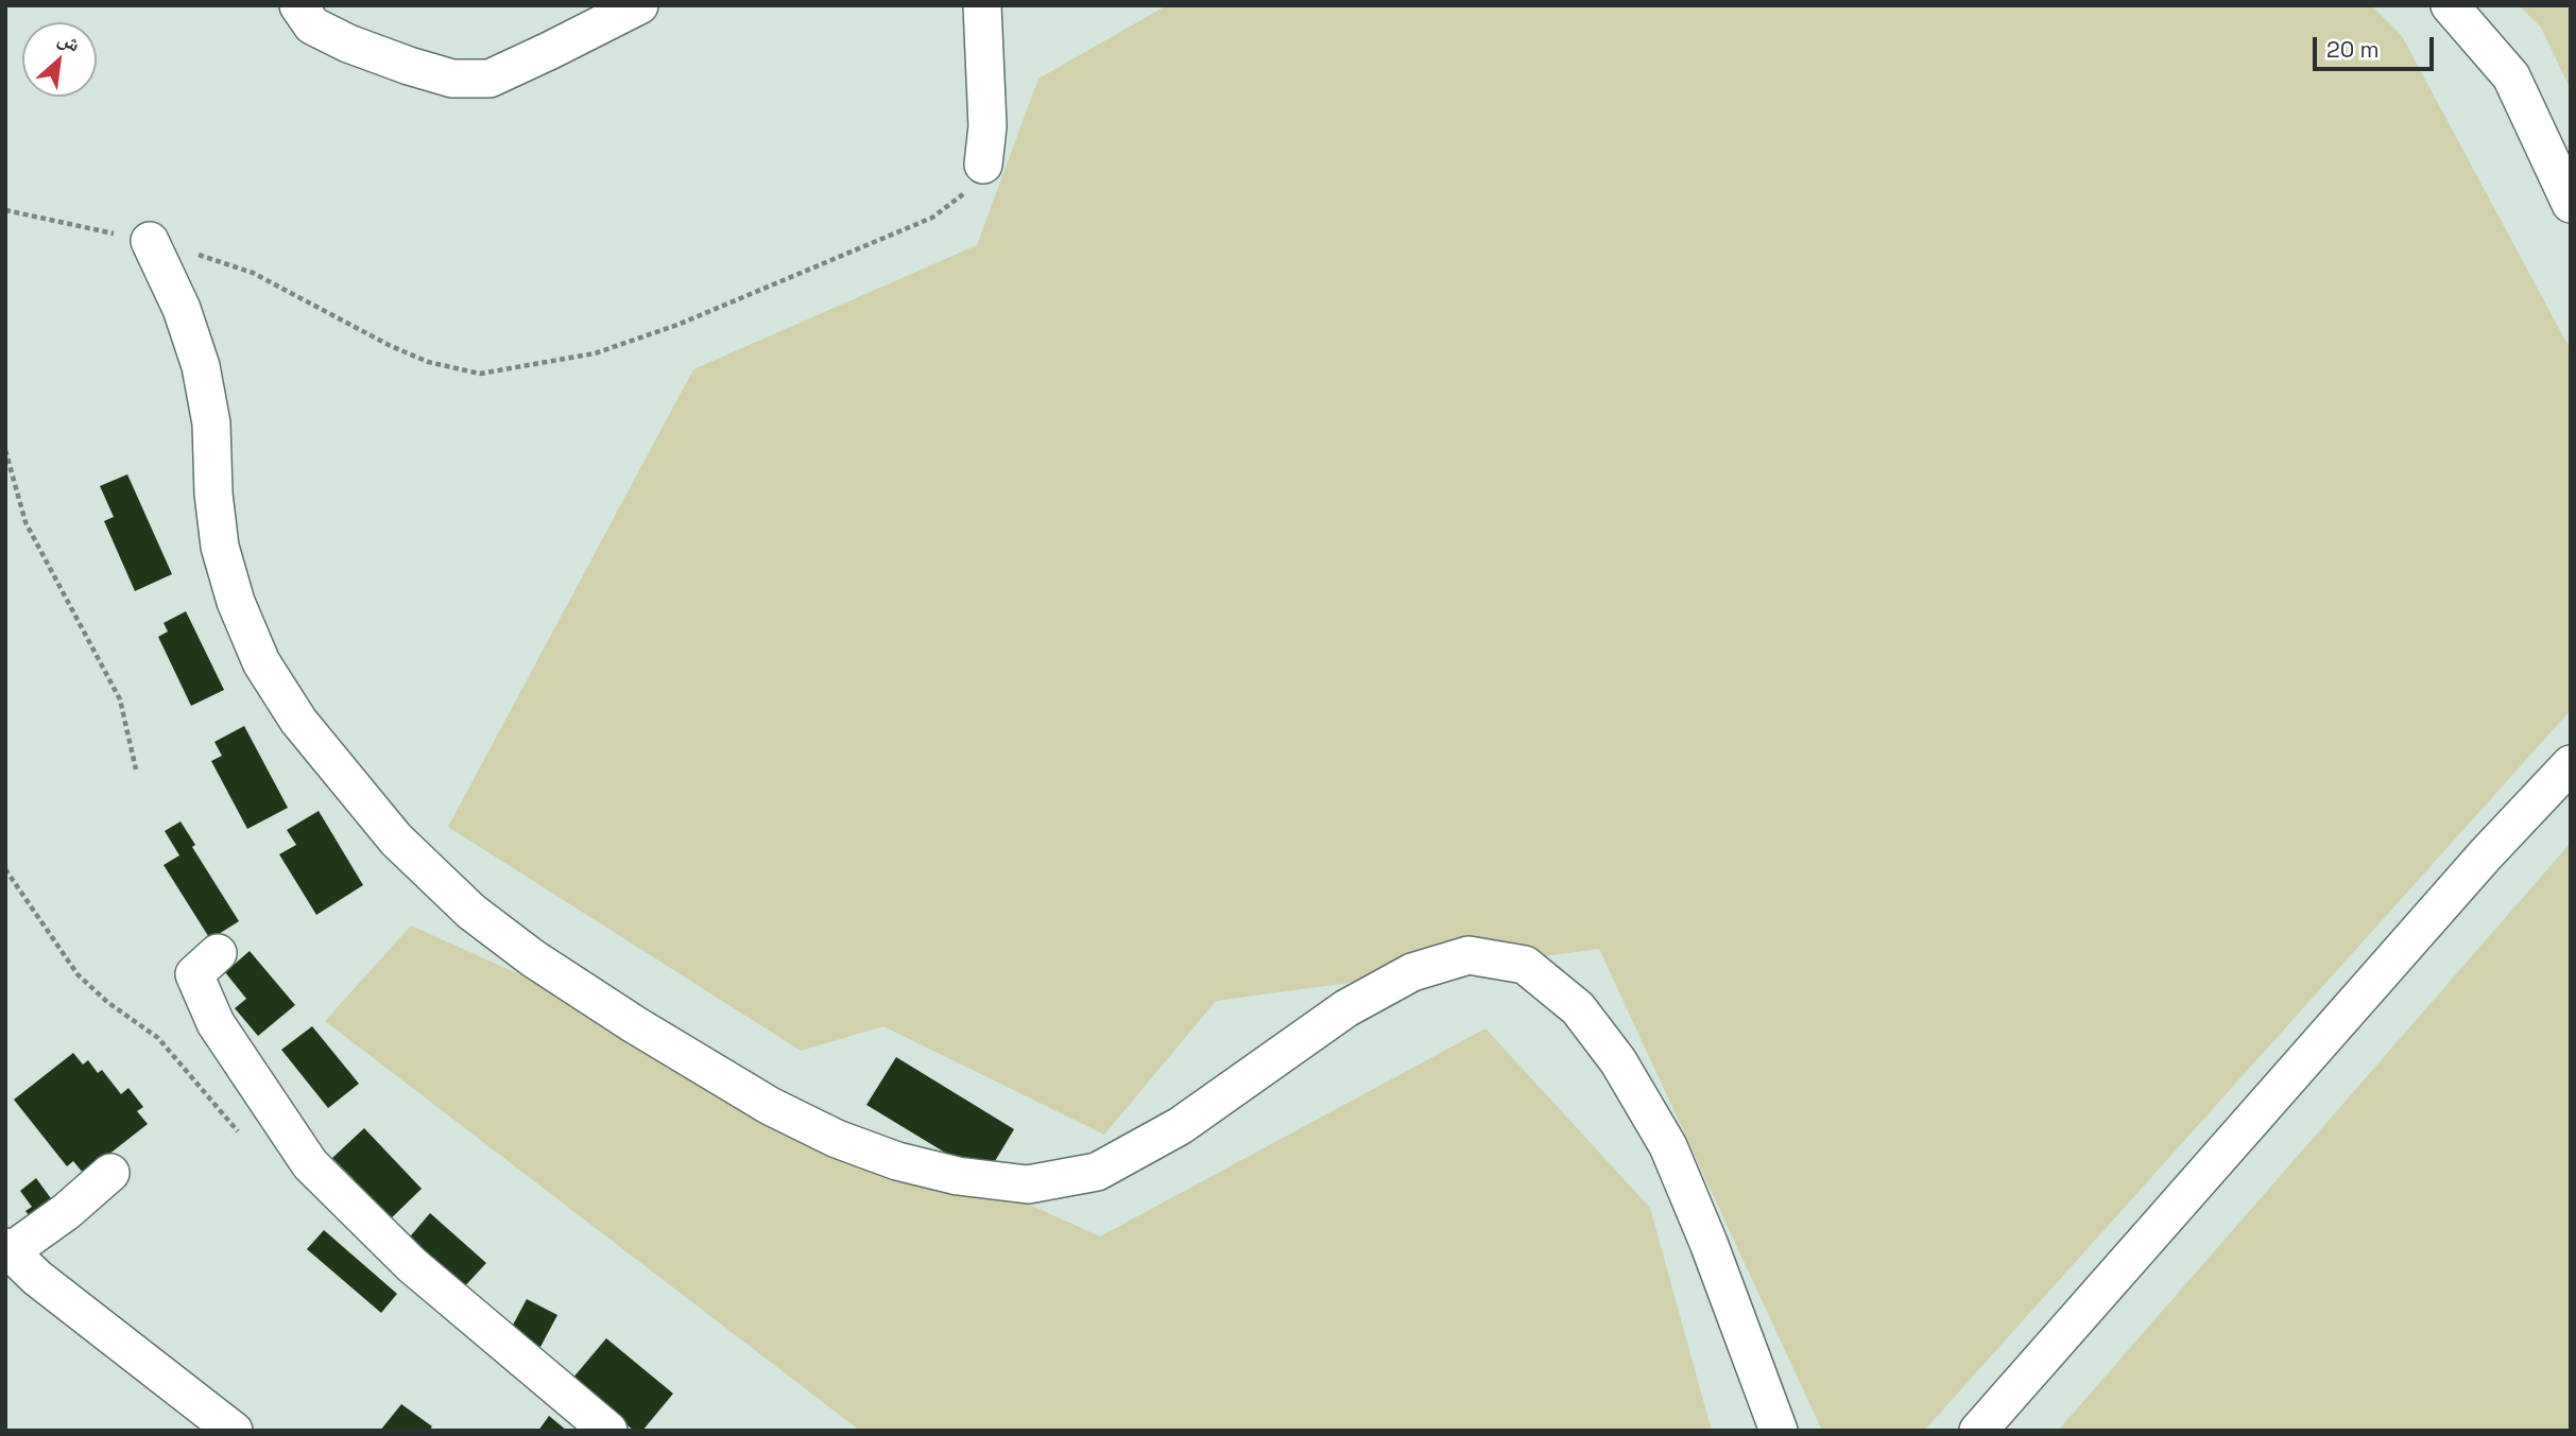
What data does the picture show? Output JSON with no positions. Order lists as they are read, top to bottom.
{
  "scale_bar": "20 m",
  "north": "top right"
}
